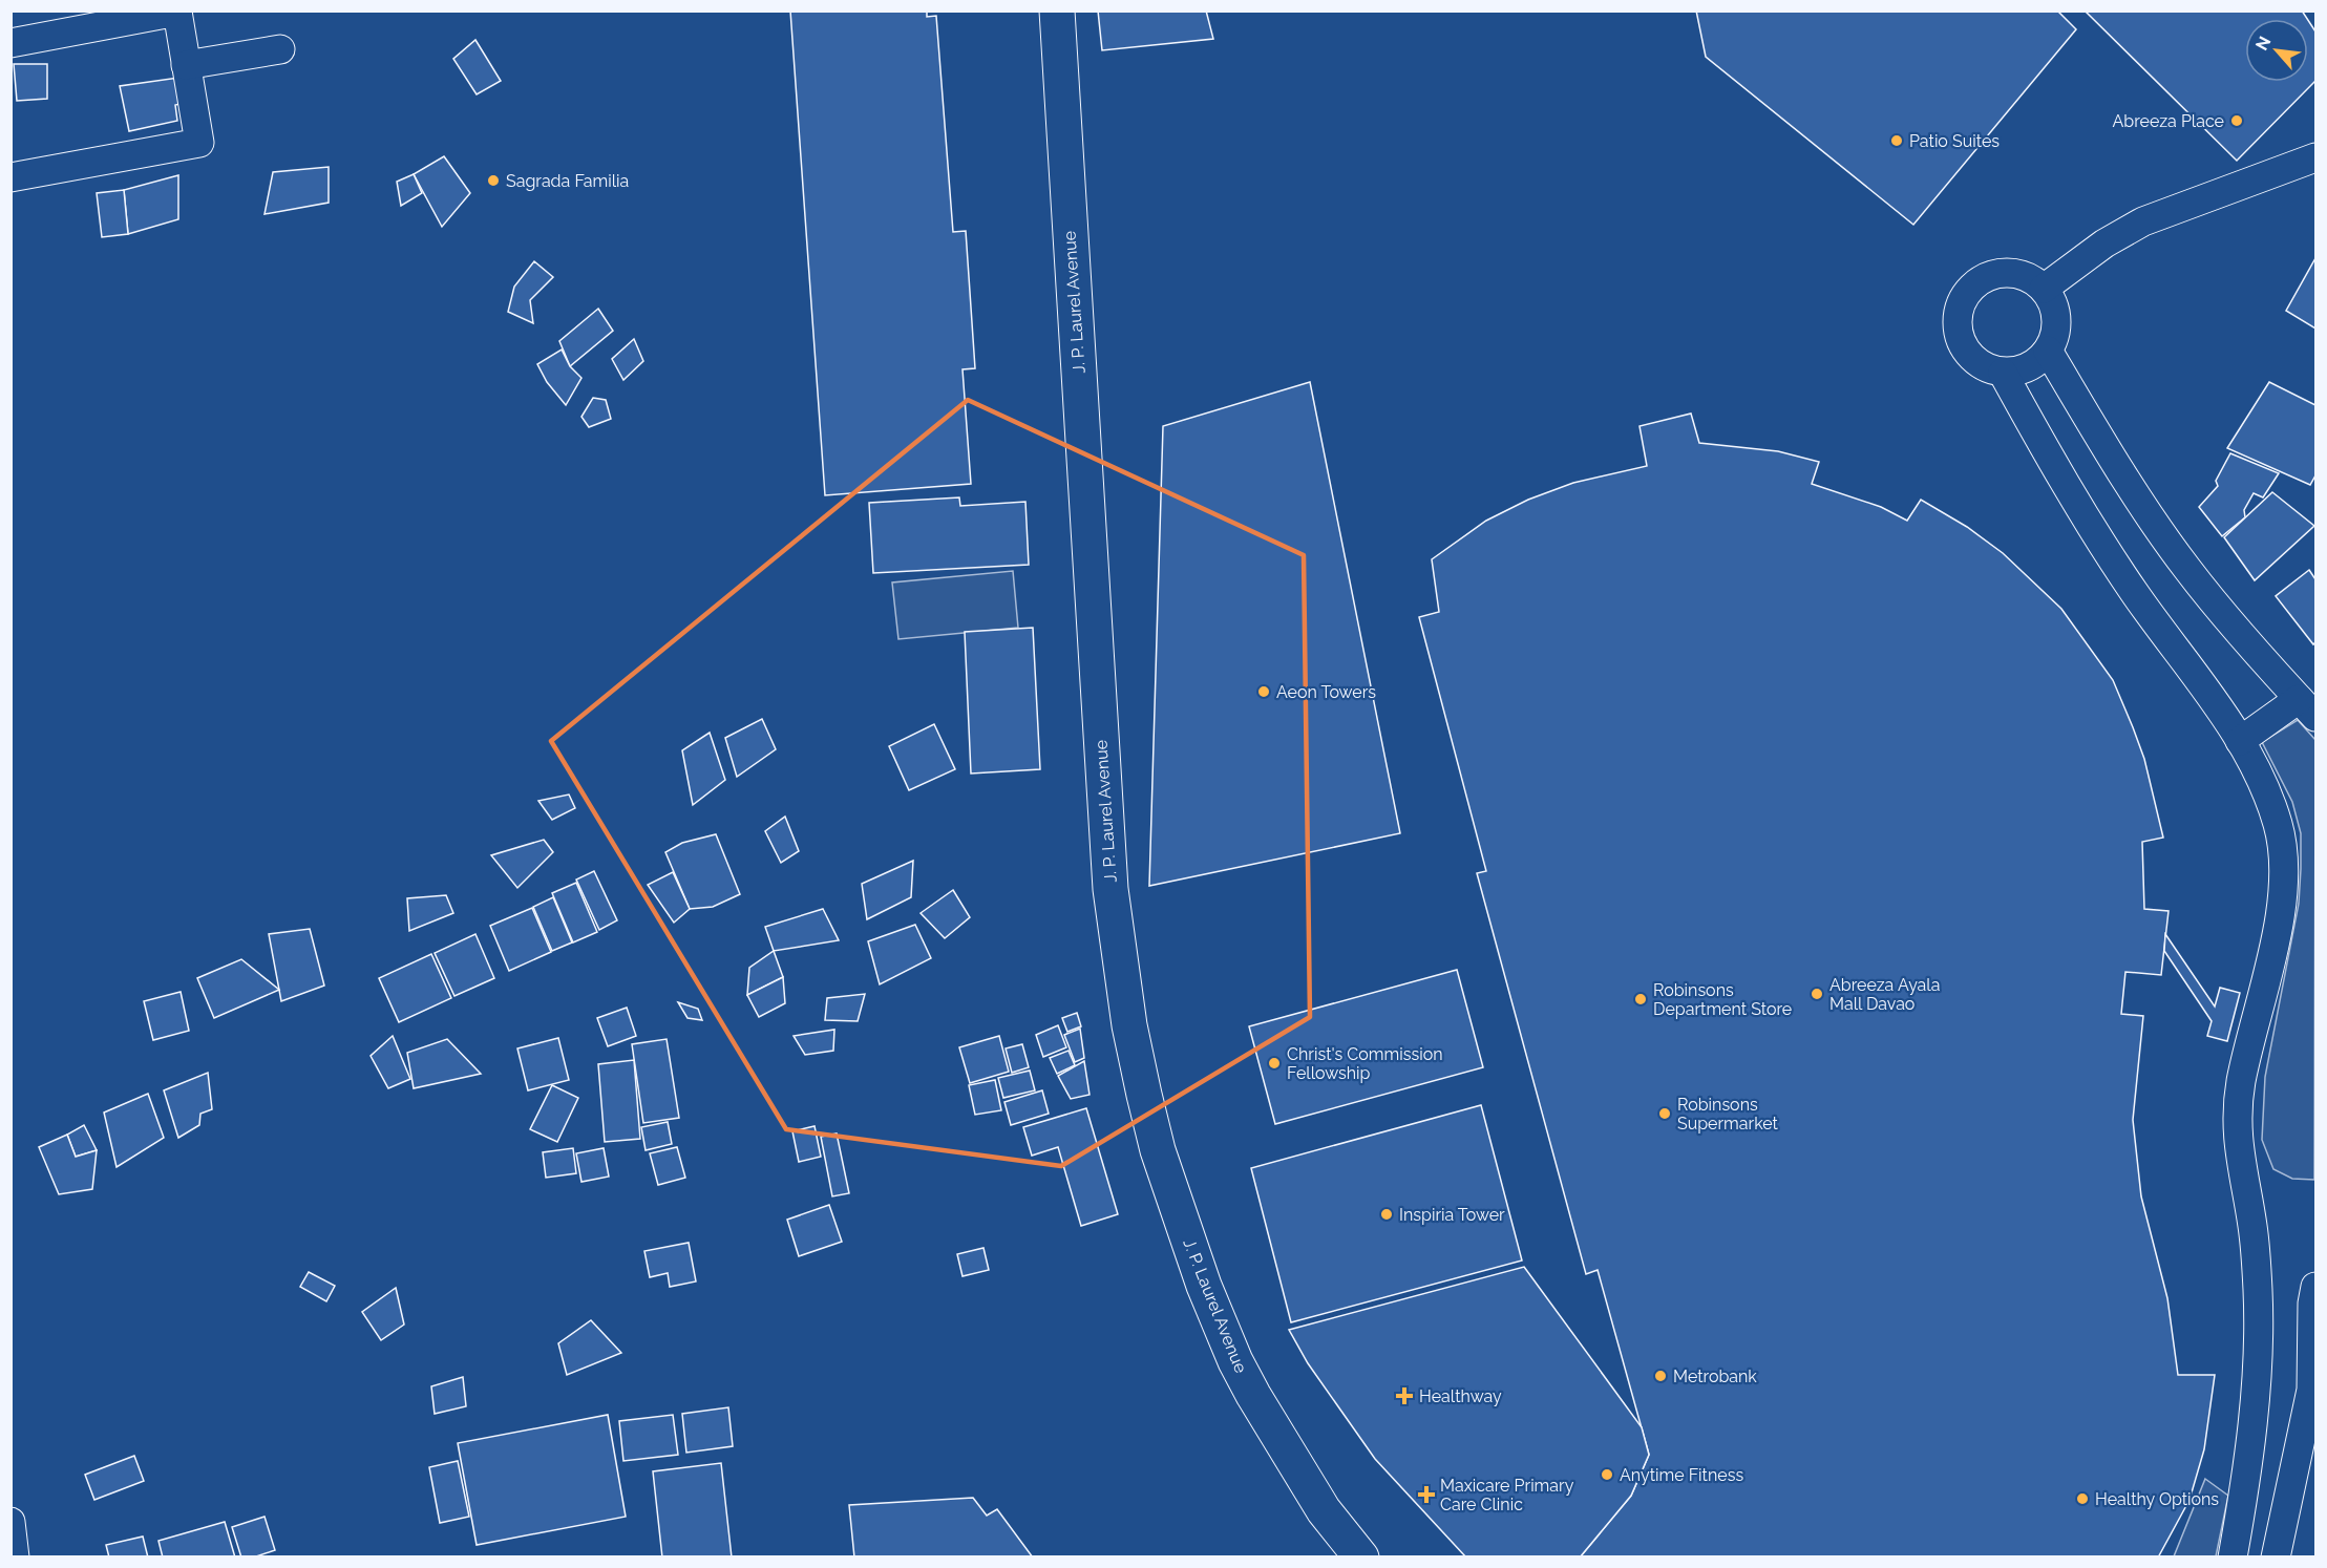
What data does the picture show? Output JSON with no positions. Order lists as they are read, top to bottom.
{
  "streets": {
    "main road": ["J. P. Laurel Avenue"]
  },
  "places": {
    "other": [
      "Abreeza Place",
      "Patio Suites",
      "Sagrada Familia",
      "Aeon Towers",
      "Abreeza Ayala Mall Davao",
      "Robinsons Department Store",
      "Christ's Commission Fellowship",
      "Robinsons Supermarket",
      "Inspiria Tower",
      "Metrobank",
      "Anytime Fitness",
      "Healthy Options"
    ],
    "health": ["Healthway", "Maxicare Primary Care Clinic"]
  },
  "north": "top left"
}
